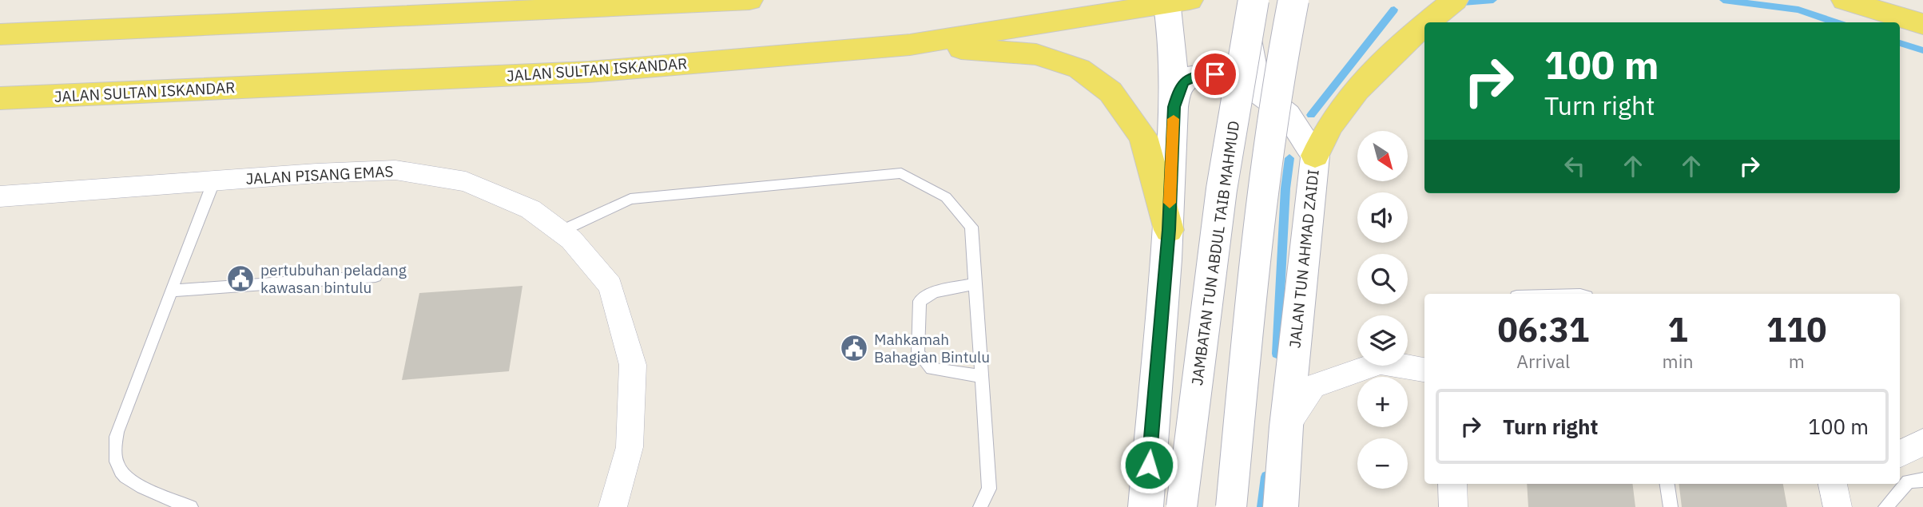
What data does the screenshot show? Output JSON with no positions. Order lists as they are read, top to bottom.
{
  "streets": {
    "main road": ["JALAN SULTAN ISKANDAR", "JAMBATAN TUN ABDUL TAIB MAHMUD", "JALAN TUN AHMAD ZAIDI"],
    "street": ["JALAN PISANG EMAS"]
  },
  "places": {
    "public building": ["pertubuhan peladang kawasan bintulu", "Mahkamah Bahagian Bintulu"]
  },
  "north": "bottom right",
  "page": {
    "turn": ["100 m", "Turn right"],
    "map_buttons": ["+", "−"],
    "eta": [
      "06:31",
      "Arrival",
      "1",
      "min",
      "110",
      "m"
    ],
    "list": [
      {
        "name": "Turn right",
        "value": "100 m"
      }
    ]
  }
}
